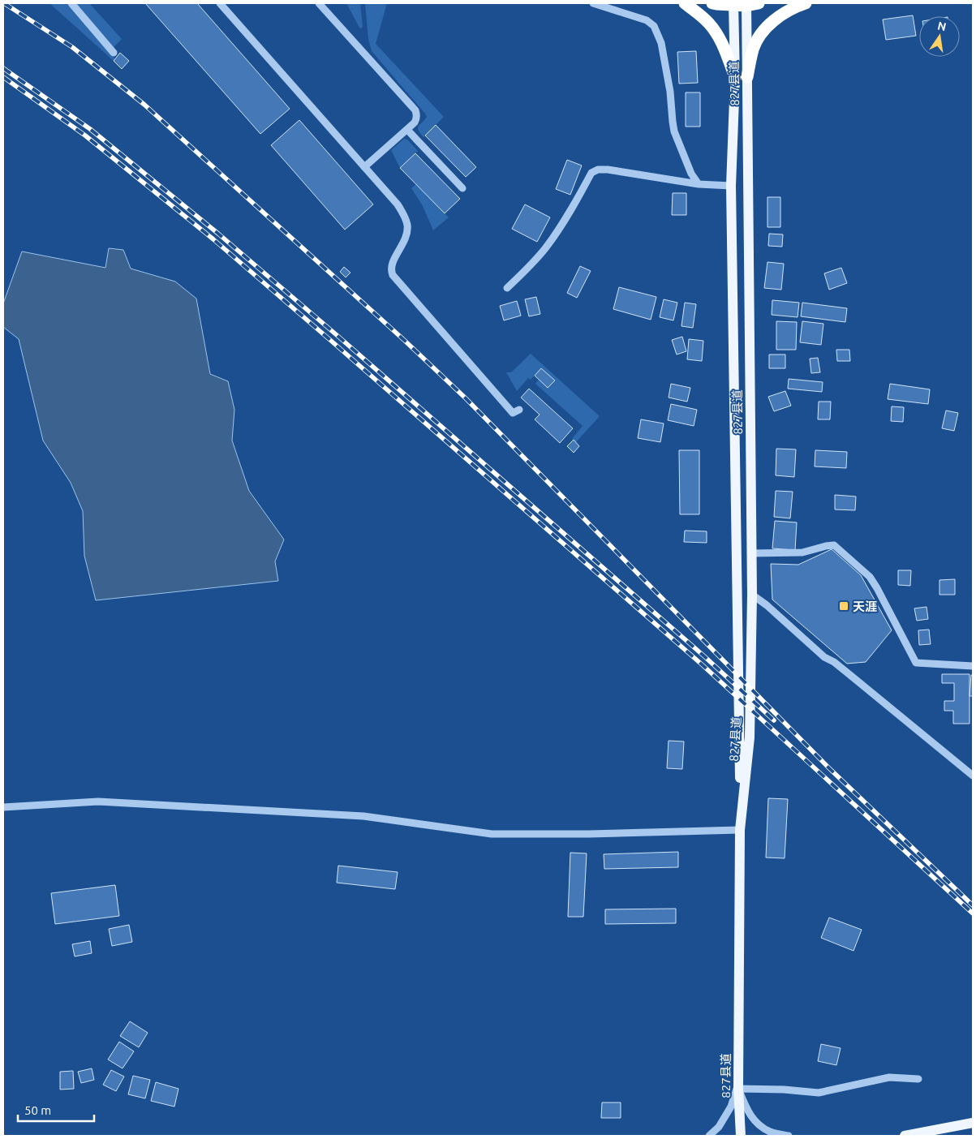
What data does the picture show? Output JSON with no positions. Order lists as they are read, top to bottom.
{
  "streets": {
    "main road": ["827县道"]
  },
  "places": {
    "transit": ["天涯"]
  },
  "scale_bar": "50 m",
  "north": "top"
}
